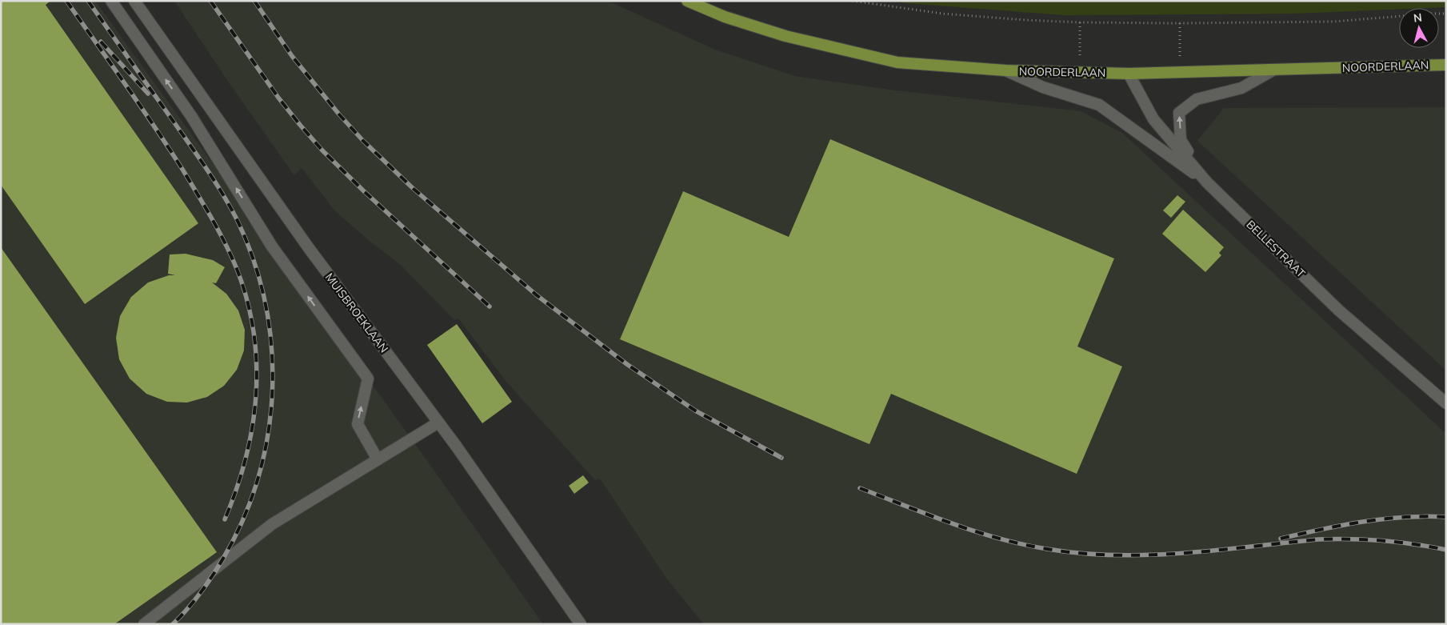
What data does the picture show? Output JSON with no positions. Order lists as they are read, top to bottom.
{
  "streets": {
    "main road": ["NOORDERLAAN"],
    "street": ["BELLESTRAAT", "MUISBROEKLAAN"]
  },
  "crossings": [
    ["NOORDERLAAN", "BELLESTRAAT"]
  ],
  "north": "top"
}
